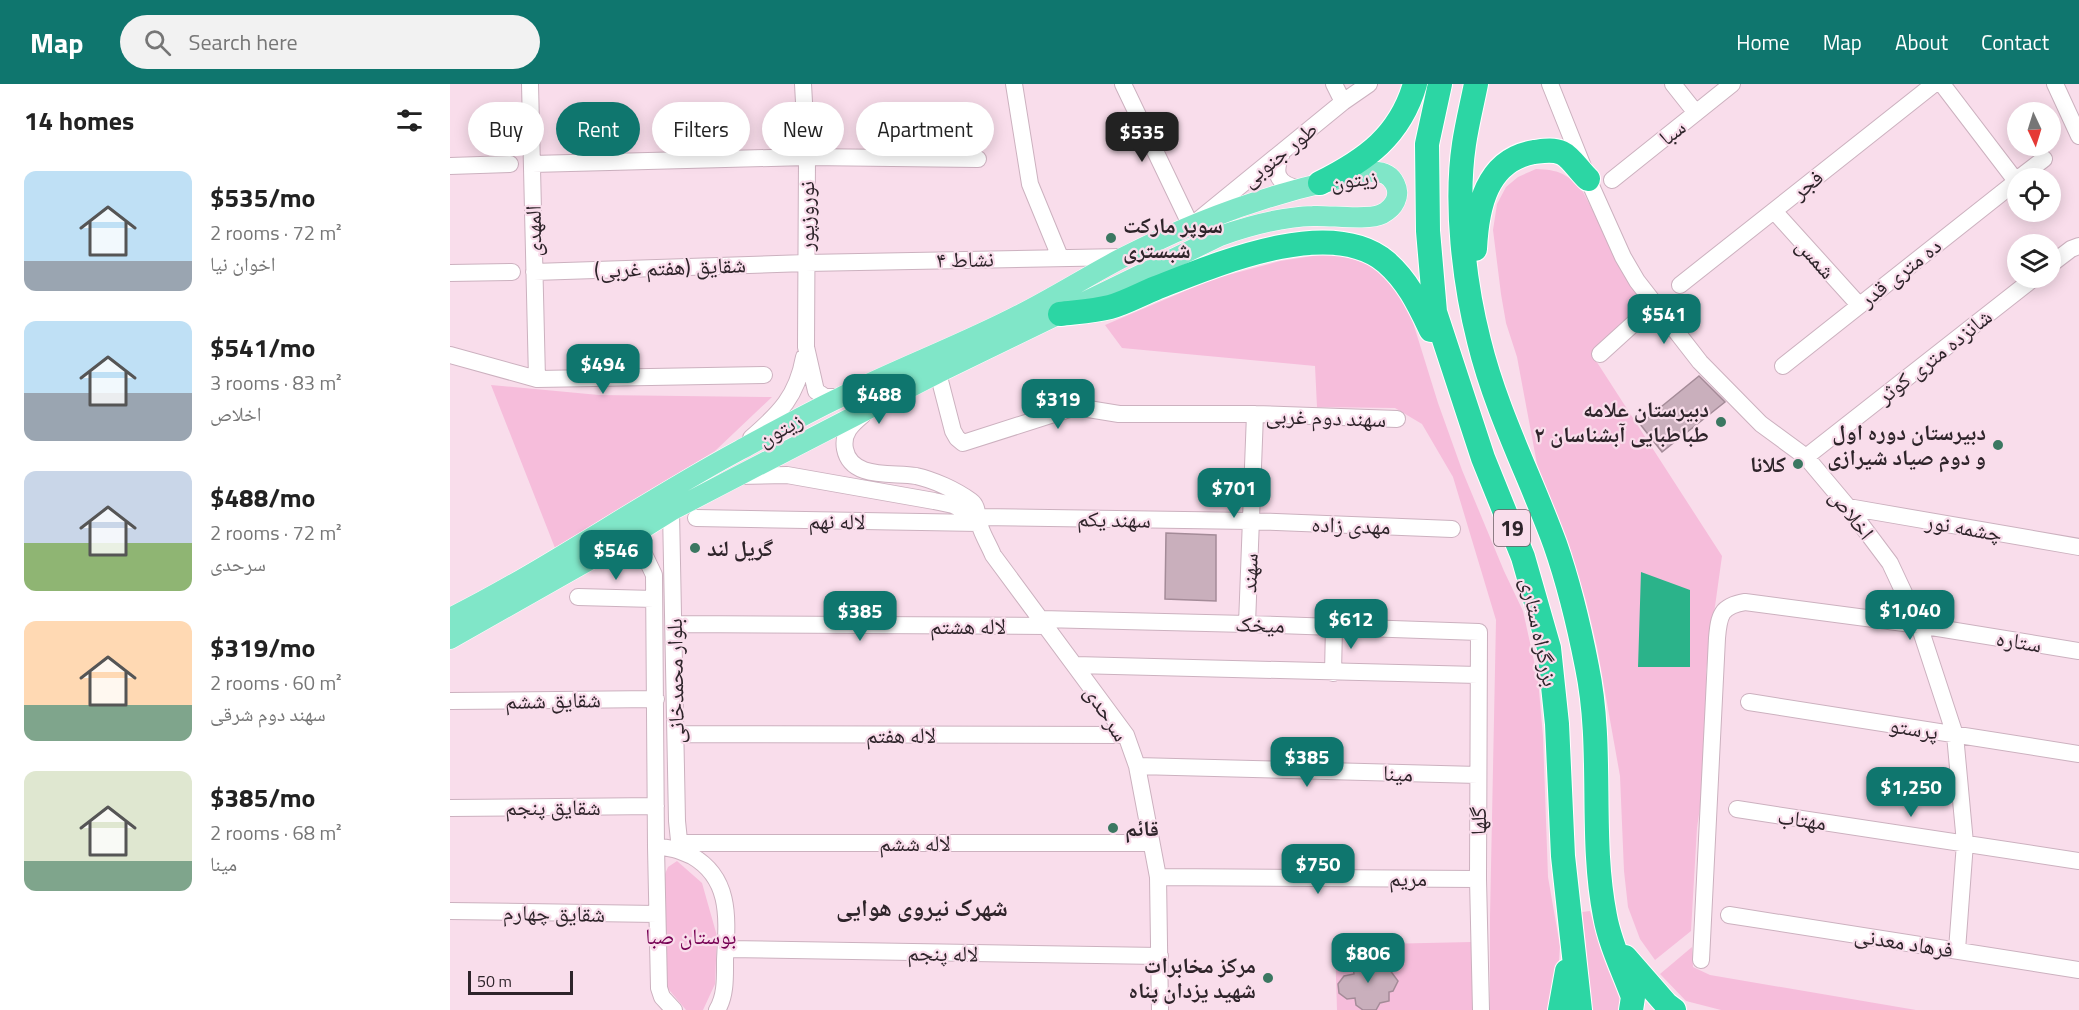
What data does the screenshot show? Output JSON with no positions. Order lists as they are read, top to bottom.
{
  "streets": {
    "highway": ["19", "بزرگراه ستاری"],
    "main road": ["زیتون"],
    "street": [
      "سبا",
      "طور جنوبی",
      "فجر",
      "نوروزپور",
      "المهدی",
      "شمس",
      "نشاط ۴",
      "شقایق (هفتم غربی)",
      "ده متری قدر",
      "شانزده متری کوثر",
      "سهند دوم غربی",
      "اخلاص",
      "سهند يكم",
      "لاله نهم",
      "مهدی زاده",
      "چشمه نور",
      "سهند",
      "میخک",
      "لاله هشتم",
      "ستاره",
      "بلوار محمدخانی",
      "شقایق ششم",
      "سرحدی",
      "پرستو",
      "لاله هفتم",
      "مینا",
      "شقایق پنجم",
      "مهتاب",
      "گلها",
      "لاله ششم",
      "مریم",
      "شقایق چهارم",
      "فرهاد معدنی",
      "لاله پنجم"
    ]
  },
  "crossings": [
    ["طور جنوبی", "زیتون"],
    ["زیتون", "نوروزپور"],
    ["زیتون", "نشاط ۴"],
    ["زیتون", "سهند دوم غربی"],
    ["زیتون", "بلوار محمدخانی"],
    ["زیتون", "سرحدی"],
    ["فجر", "شمس"],
    ["نوروزپور", "نشاط ۴"],
    ["نوروزپور", "شقایق (هفتم غربی)"],
    ["المهدی", "شقایق (هفتم غربی)"],
    ["شمس", "ده متری قدر"],
    ["نشاط ۴", "شقایق (هفتم غربی)"],
    ["شانزده متری کوثر", "اخلاص"],
    ["سهند دوم غربی", "سهند"],
    ["اخلاص", "چشمه نور"],
    ["اخلاص", "ستاره"],
    ["اخلاص", "پرستو"],
    ["اخلاص", "مهتاب"],
    ["اخلاص", "فرهاد معدنی"],
    ["سهند يكم", "لاله نهم"],
    ["سهند يكم", "مهدی زاده"],
    ["سهند يكم", "سهند"],
    ["سهند يكم", "سرحدی"],
    ["لاله نهم", "سرحدی"],
    ["مهدی زاده", "سهند"],
    ["سهند", "میخک"],
    ["میخک", "لاله هشتم"],
    ["میخک", "سرحدی"],
    ["میخک", "گلها"],
    ["لاله هشتم", "بلوار محمدخانی"],
    ["لاله هشتم", "سرحدی"],
    ["بلوار محمدخانی", "شقایق ششم"],
    ["بلوار محمدخانی", "لاله هفتم"],
    ["بلوار محمدخانی", "شقایق پنجم"],
    ["بلوار محمدخانی", "لاله ششم"],
    ["بلوار محمدخانی", "شقایق چهارم"],
    ["سرحدی", "لاله هفتم"],
    ["سرحدی", "مینا"],
    ["سرحدی", "لاله ششم"],
    ["سرحدی", "مریم"],
    ["سرحدی", "لاله پنجم"],
    ["مینا", "گلها"],
    ["گلها", "مریم"]
  ],
  "districts": ["شهرک نیروی هوایی"],
  "parks": ["بوستان صبا"],
  "places": [
    "سوپر مارکت شبستری",
    "دبیرستان علامه طباطبایی آبشناسان ۲",
    "دبیرستان دوره اول‌ و دوم صیاد شیرازی",
    "کلانا",
    "گریل لند",
    "قائم",
    "مرکز مخابرات شهید یزدان پناه"
  ],
  "scale_bar": "50 m",
  "north": "bottom",
  "page": {
    "header": "Map",
    "search": "Search here",
    "nav": [
      "Home",
      "Map",
      "About",
      "Contact"
    ],
    "heading": "14 homes",
    "chip": [
      "Buy",
      "Rent",
      "Filters",
      "New",
      "Apartment"
    ],
    "price": [
      "$535",
      "$541",
      "$494",
      "$488",
      "$319",
      "$701",
      "$546",
      "$1,040",
      "$385",
      "$612",
      "$385",
      "$1,250",
      "$750",
      "$806"
    ],
    "list": [
      {
        "name": "$535/mo",
        "note": "2 rooms · 72 m² · اخوان نیا"
      },
      {
        "name": "$541/mo",
        "note": "3 rooms · 83 m² · اخلاص"
      },
      {
        "name": "$488/mo",
        "note": "2 rooms · 72 m² · سرحدی"
      },
      {
        "name": "$319/mo",
        "note": "2 rooms · 60 m² · سهند دوم شرقی"
      },
      {
        "name": "$385/mo",
        "note": "2 rooms · 68 m² · مینا"
      }
    ],
    "scale": "50 m"
  }
}
